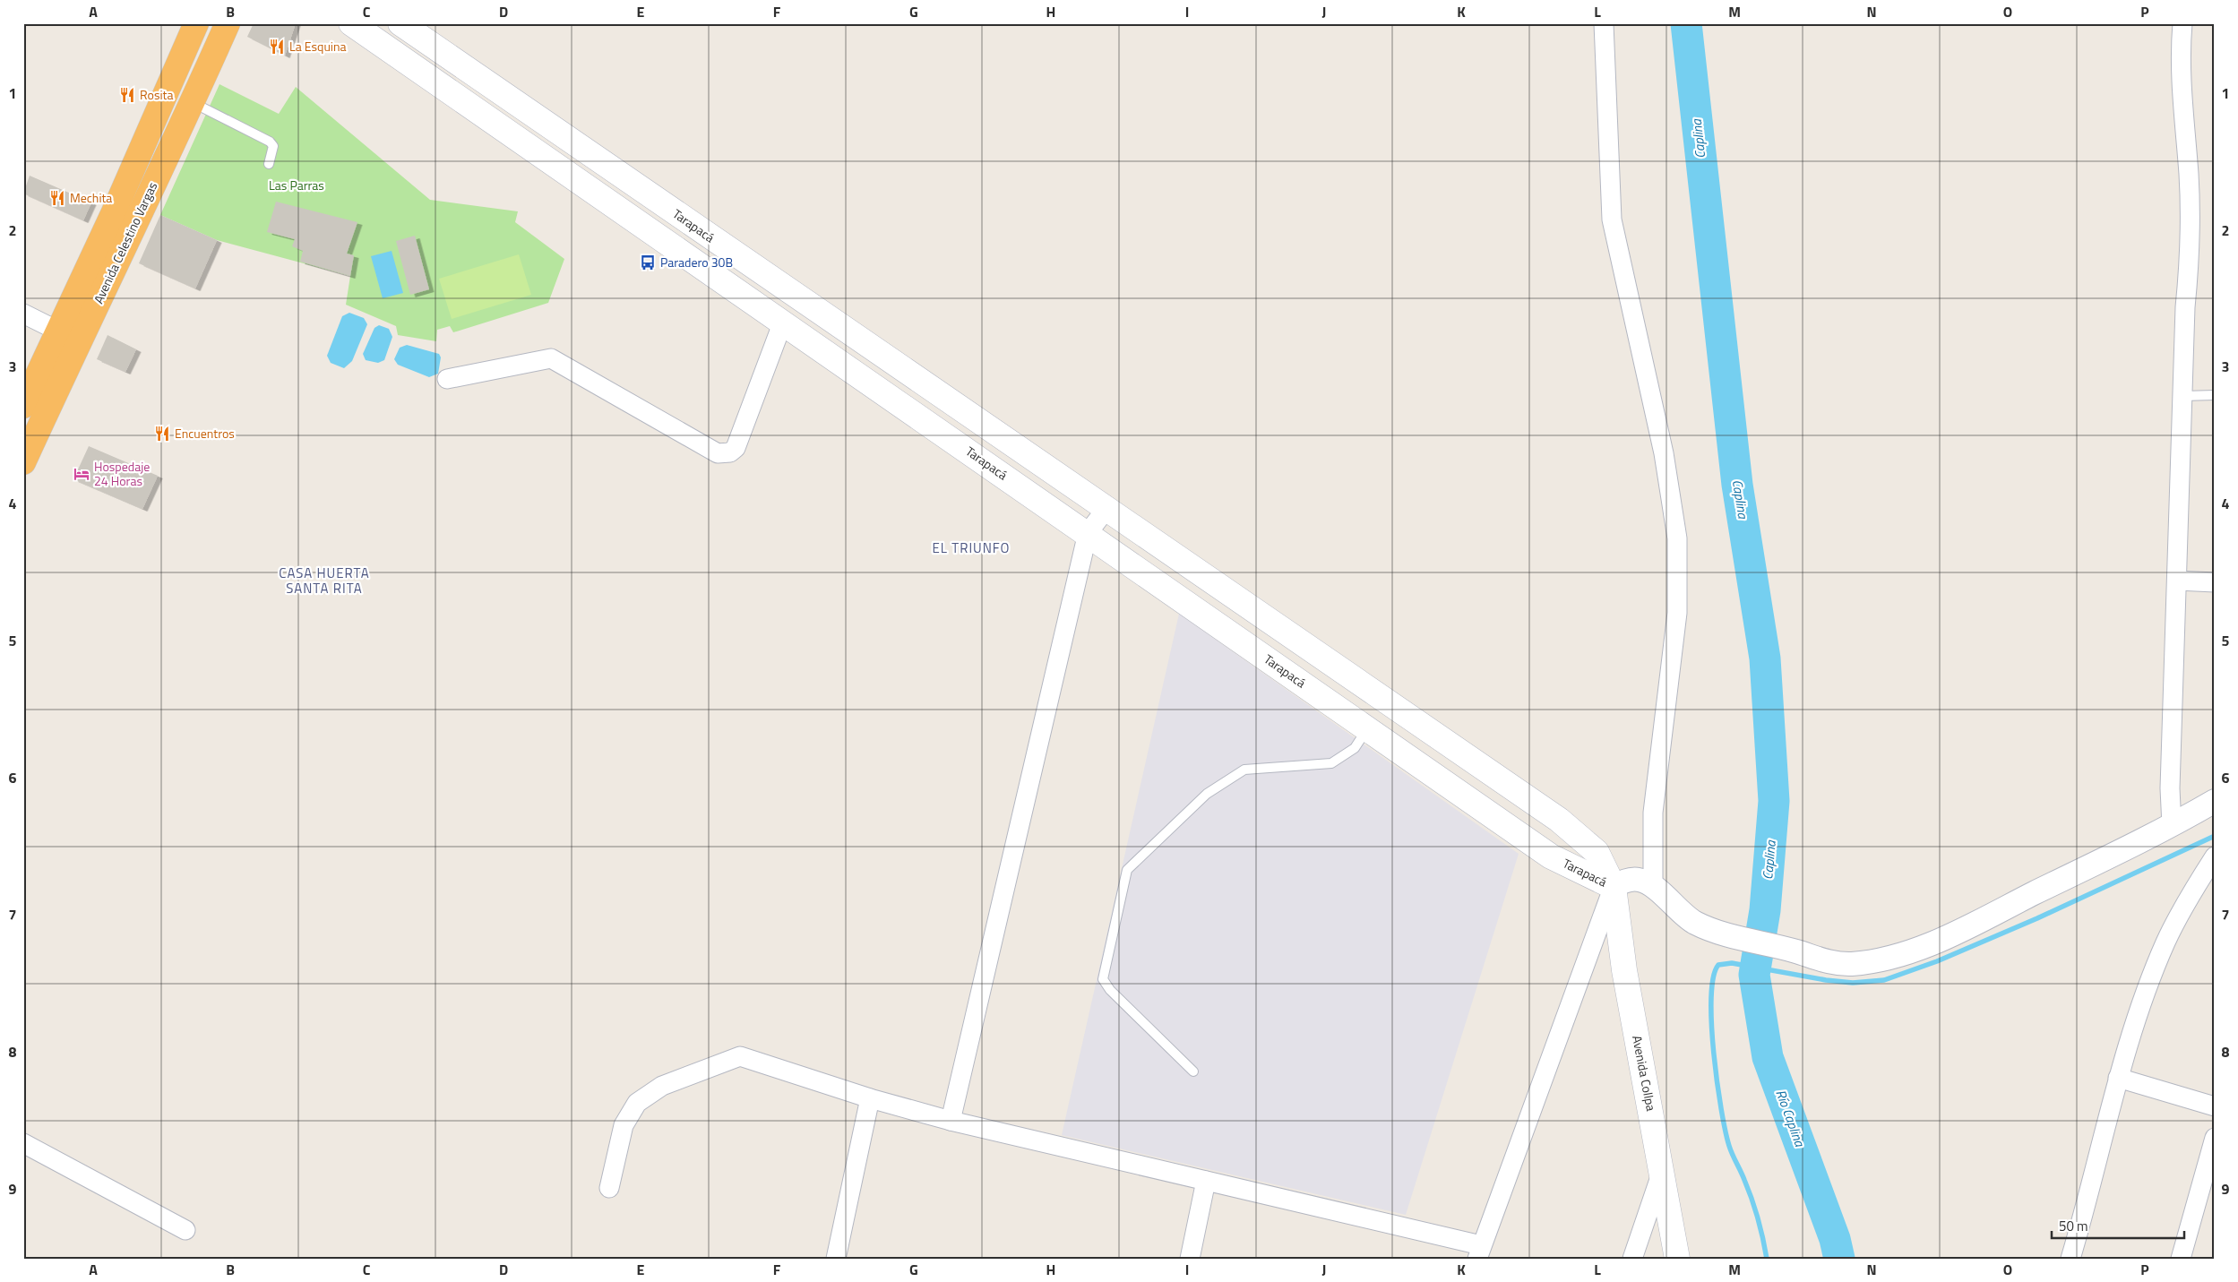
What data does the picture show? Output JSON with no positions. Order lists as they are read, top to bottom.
{
  "streets": {
    "highway": ["Avenida Celestino Vargas"],
    "main road": ["Tarapacá", "Avenida Collpa"]
  },
  "crossings": [
    ["Tarapacá", "Avenida Collpa"]
  ],
  "districts": ["EL TRIUNFO", "CASA HUERTA SANTA RITA"],
  "water": ["Caplina", "Río Caplina"],
  "parks": ["Las Parras"],
  "places": {
    "restaurant": [
      "La Esquina",
      "Rosita",
      "Mechita",
      "Encuentros"
    ],
    "bus stop": ["Paradero 30B"],
    "hotel": ["Hospedaje 24 Horas"]
  },
  "scale_bar": "50 m",
  "grid": {
    "columns": [
      "A",
      "B",
      "C",
      "D",
      "E",
      "F",
      "G",
      "H",
      "I",
      "J",
      "K",
      "L",
      "M",
      "N",
      "O",
      "P"
    ],
    "rows": [
      "1",
      "2",
      "3",
      "4",
      "5",
      "6",
      "7",
      "8",
      "9"
    ]
  }
}
